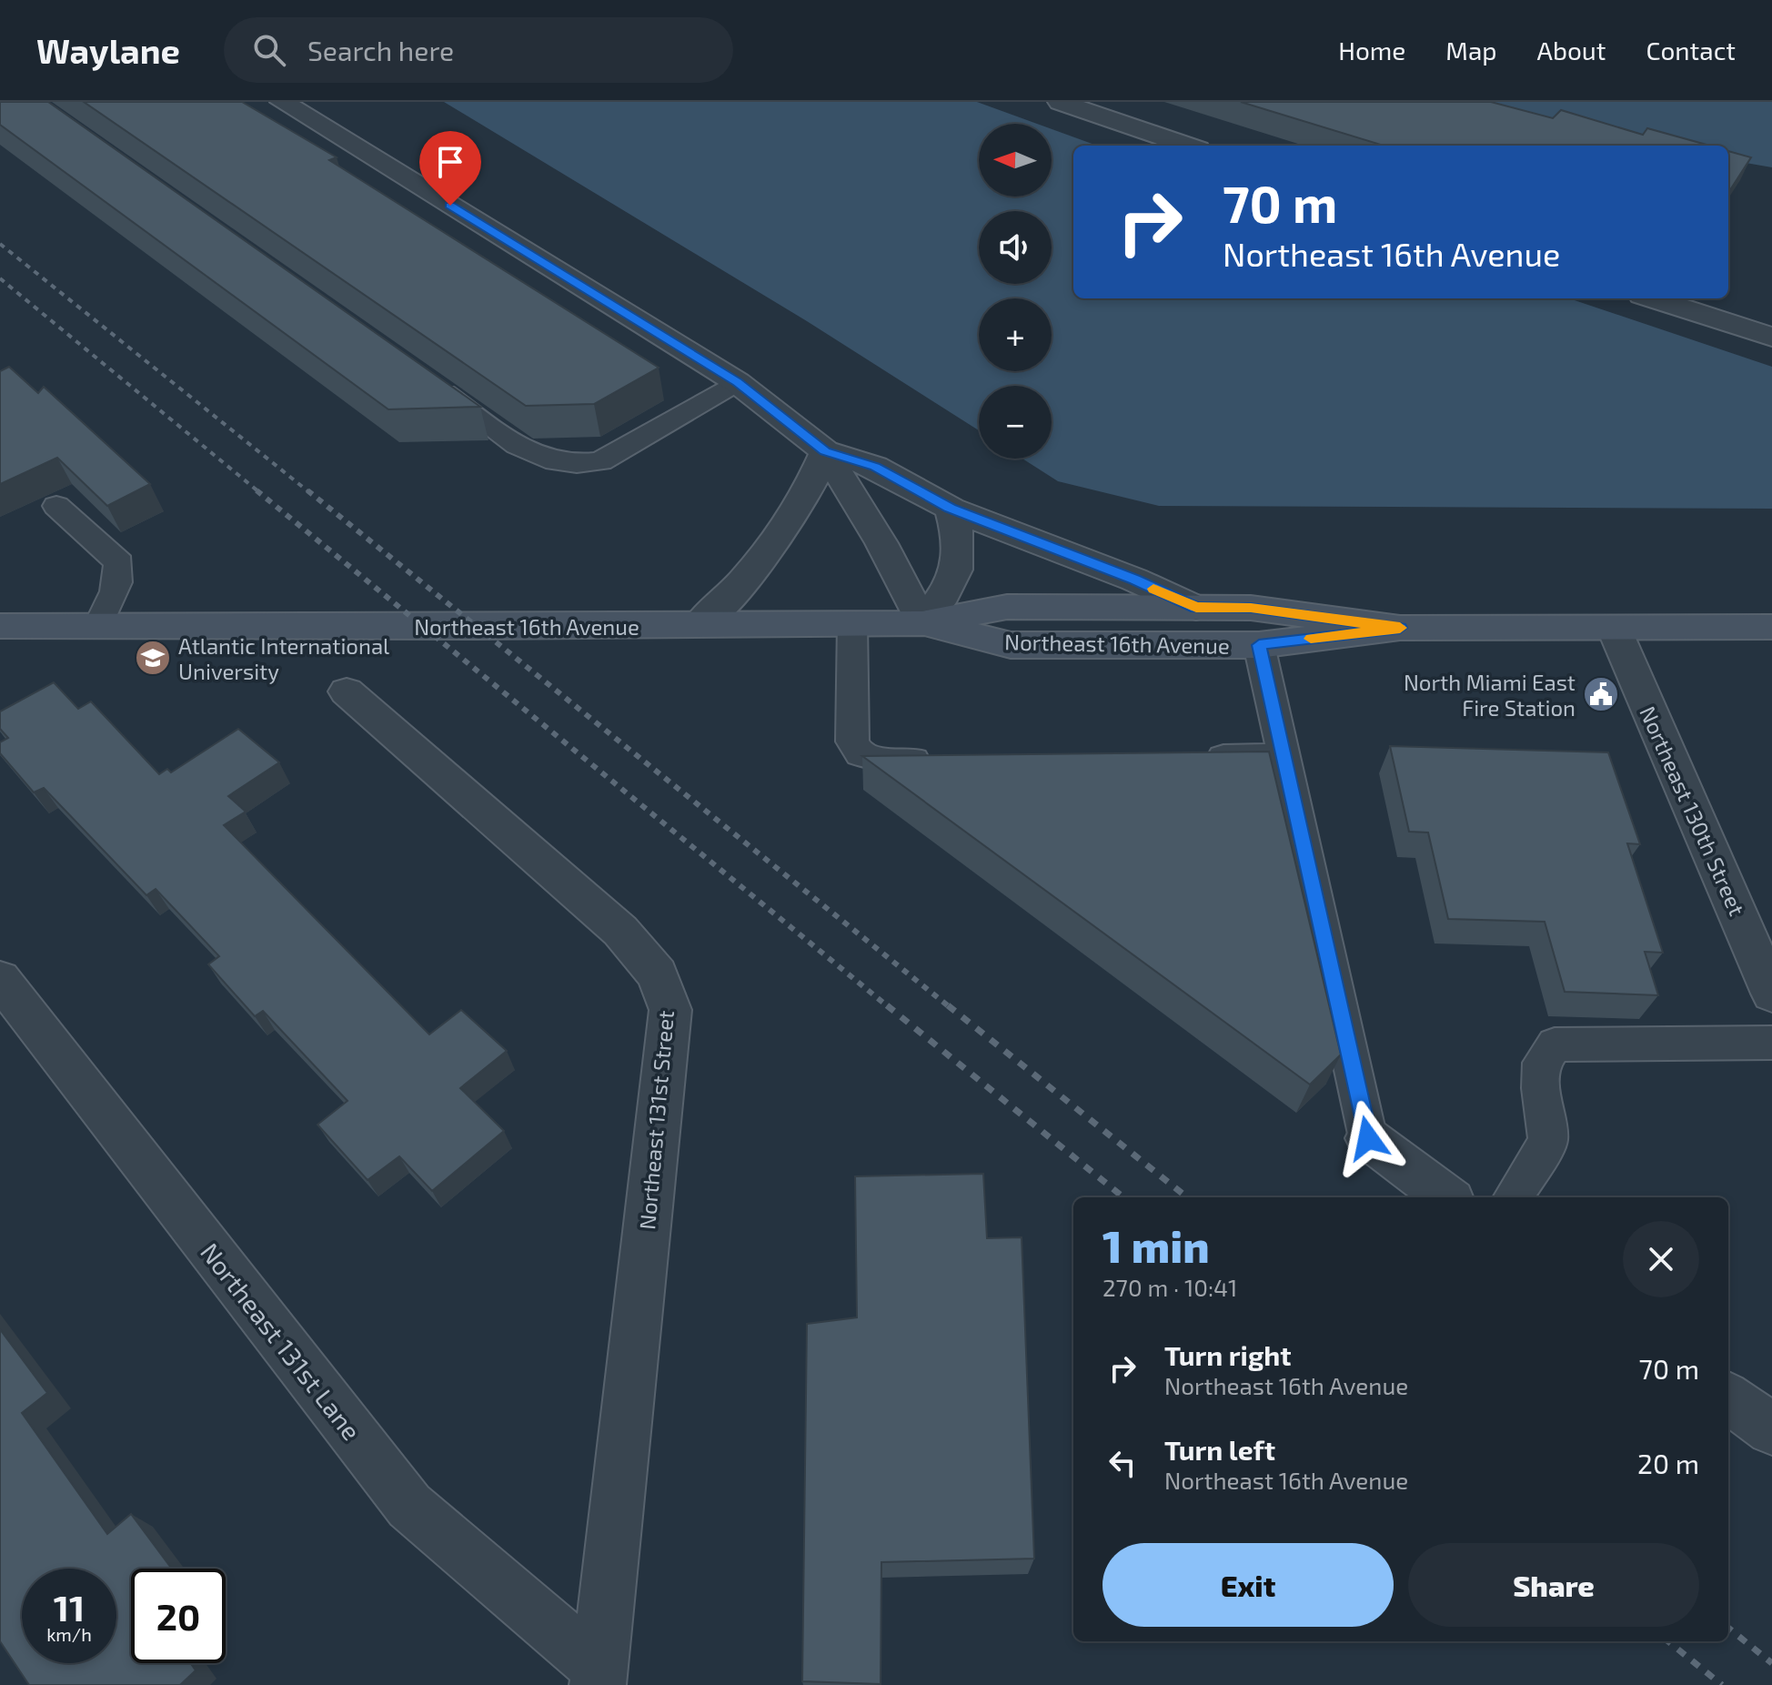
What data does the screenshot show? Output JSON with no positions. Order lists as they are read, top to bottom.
{
  "streets": {
    "street": [
      "Northeast 16th Avenue",
      "Northeast 130th Street",
      "Northeast 131st Street",
      "Northeast 131st Lane"
    ]
  },
  "crossings": [
    ["Northeast 16th Avenue", "Northeast 130th Street"],
    ["Northeast 131st Street", "Northeast 131st Lane"]
  ],
  "places": {
    "school or university": ["Atlantic International University"],
    "public building": ["North Miami East Fire Station"]
  },
  "north": "left",
  "page": {
    "header": "Waylane",
    "search": "Search here",
    "nav": [
      "Home",
      "Map",
      "About",
      "Contact"
    ],
    "map_buttons": ["+", "−"],
    "turn": ["70 m", "Northeast 16th Avenue"],
    "heading": ["1 min", "270 m · 10:41"],
    "list": [
      {
        "name": "Turn right",
        "note": "Northeast 16th Avenue",
        "value": "70 m"
      },
      {
        "name": "Turn left",
        "note": "Northeast 16th Avenue",
        "value": "20 m"
      }
    ],
    "buttons": ["Exit", "Share"],
    "speed": "11 km/h",
    "limit": "20"
  }
}
